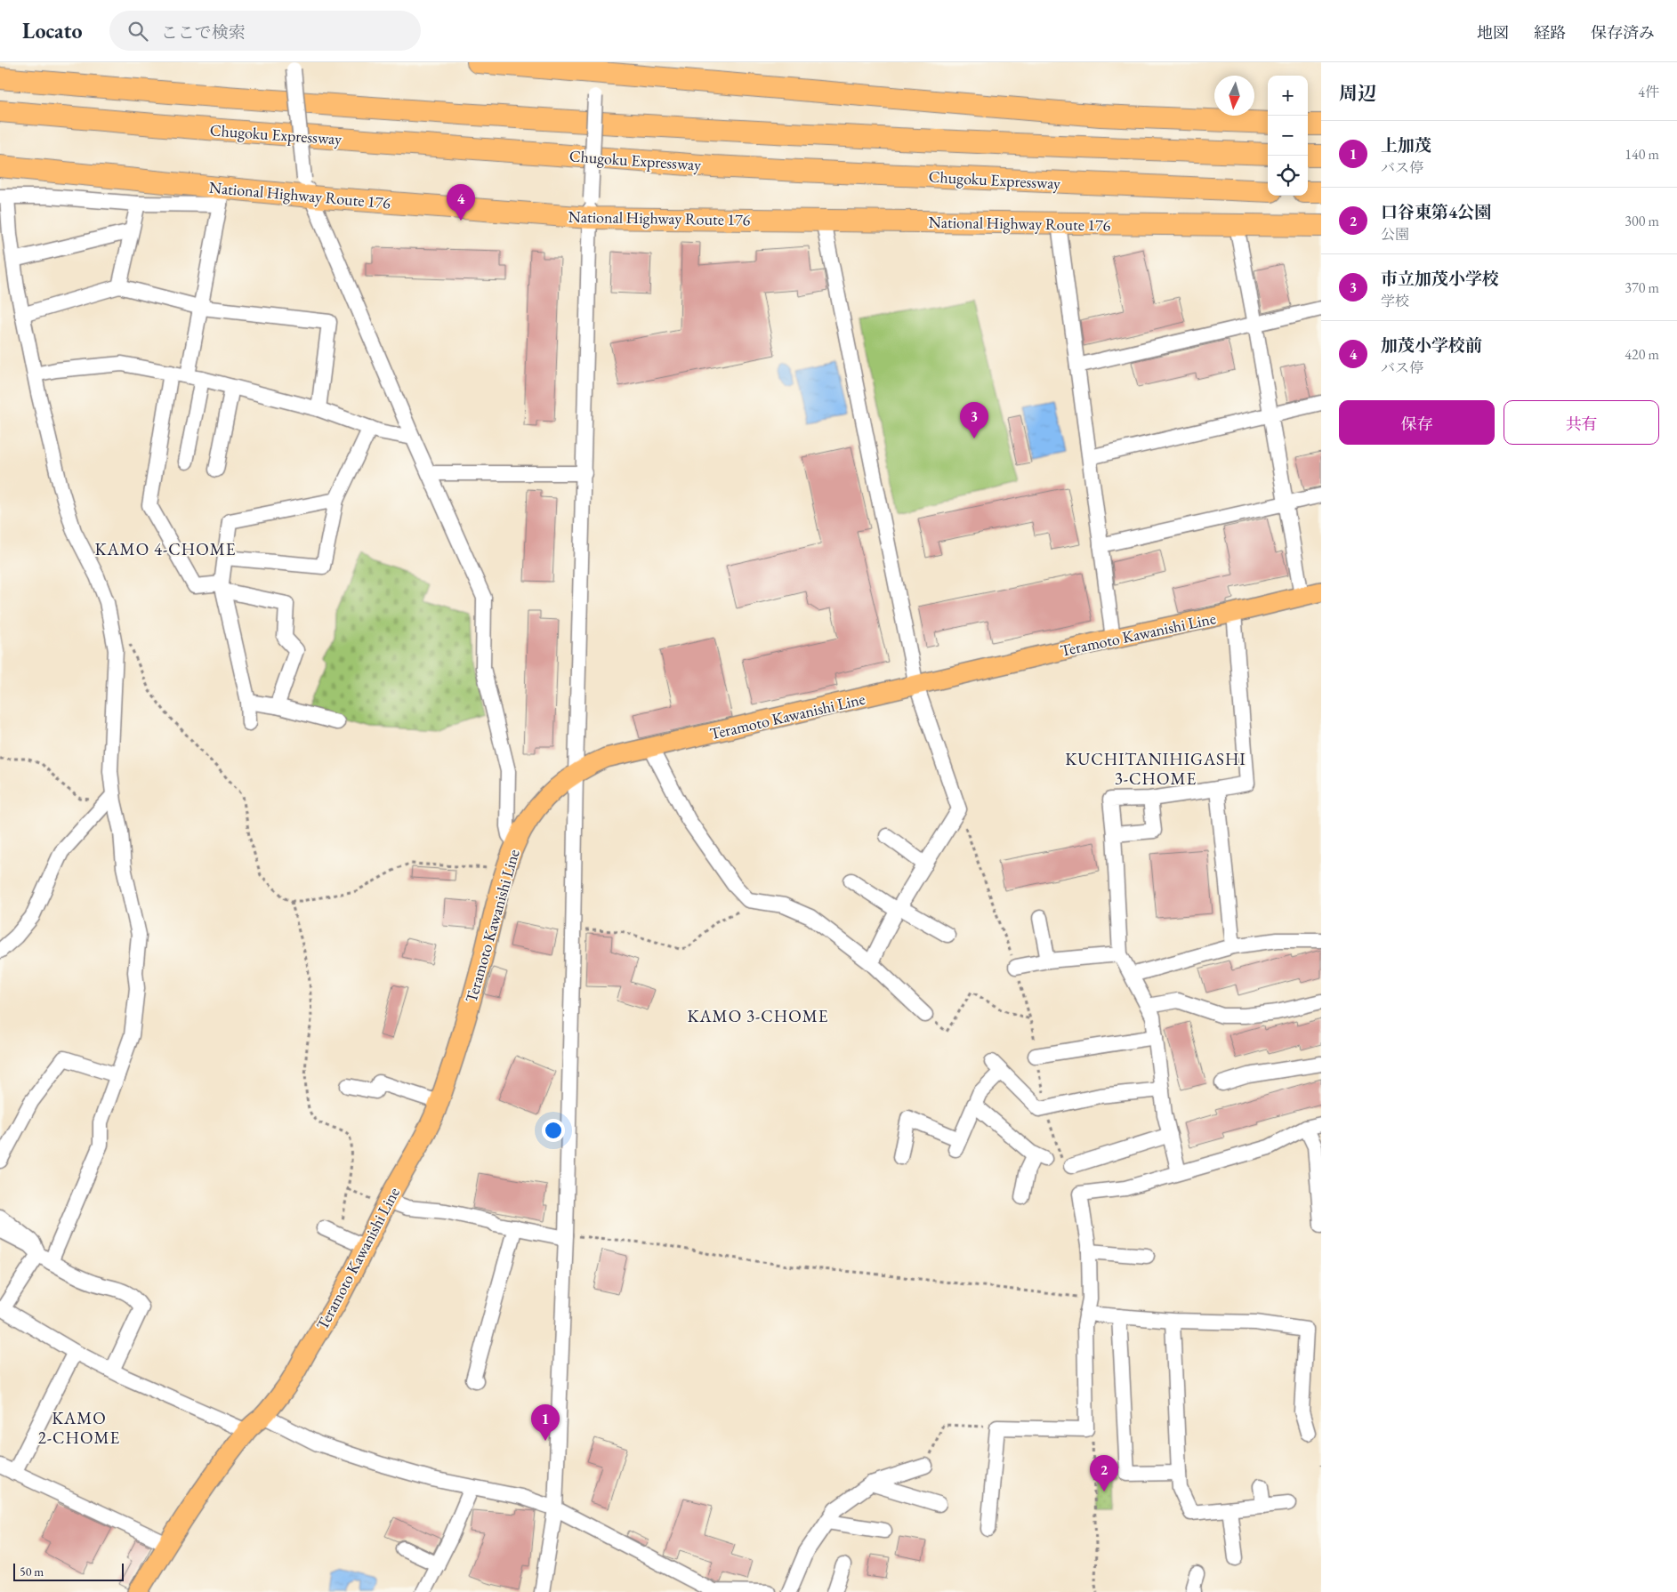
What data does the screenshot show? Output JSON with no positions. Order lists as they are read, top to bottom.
{
  "streets": {
    "highway": ["Chugoku Expressway", "National Highway Route 176"],
    "main road": ["Teramoto Kawanishi Line"]
  },
  "districts": [
    "KAMO 4-CHOME",
    "KUCHITANIHIGASHI 3-CHOME",
    "KAMO 3-CHOME",
    "KAMO 2-CHOME"
  ],
  "scale_bar": "50 m",
  "north": "bottom",
  "page": {
    "header": "Locato",
    "search": "ここで検索",
    "nav": ["地図", "経路", "保存済み"],
    "heading": ["周辺", "4件"],
    "map_buttons": ["+", "−"],
    "list": [
      {
        "mark": "1",
        "name": "上加茂",
        "note": "バス停",
        "value": "140 m"
      },
      {
        "mark": "2",
        "name": "口谷東第4公園",
        "note": "公園",
        "value": "300 m"
      },
      {
        "mark": "3",
        "name": "市立加茂小学校",
        "note": "学校",
        "value": "370 m"
      },
      {
        "mark": "4",
        "name": "加茂小学校前",
        "note": "バス停",
        "value": "420 m"
      }
    ],
    "pins": [
      "4",
      "3",
      "1",
      "2"
    ],
    "buttons": ["保存", "共有"],
    "scale": "50 m"
  }
}
